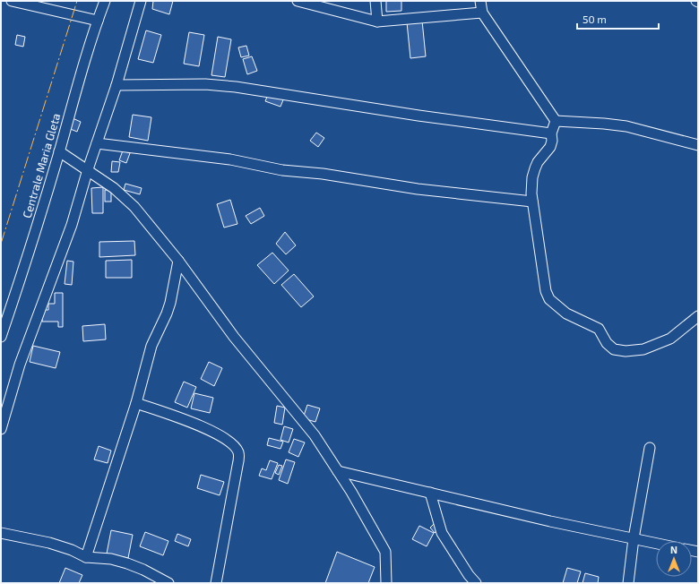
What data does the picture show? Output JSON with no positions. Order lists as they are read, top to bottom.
{
  "streets": {
    "street": ["Centrale Maria Gleta"]
  },
  "scale_bar": "50 m",
  "north": "top"
}
